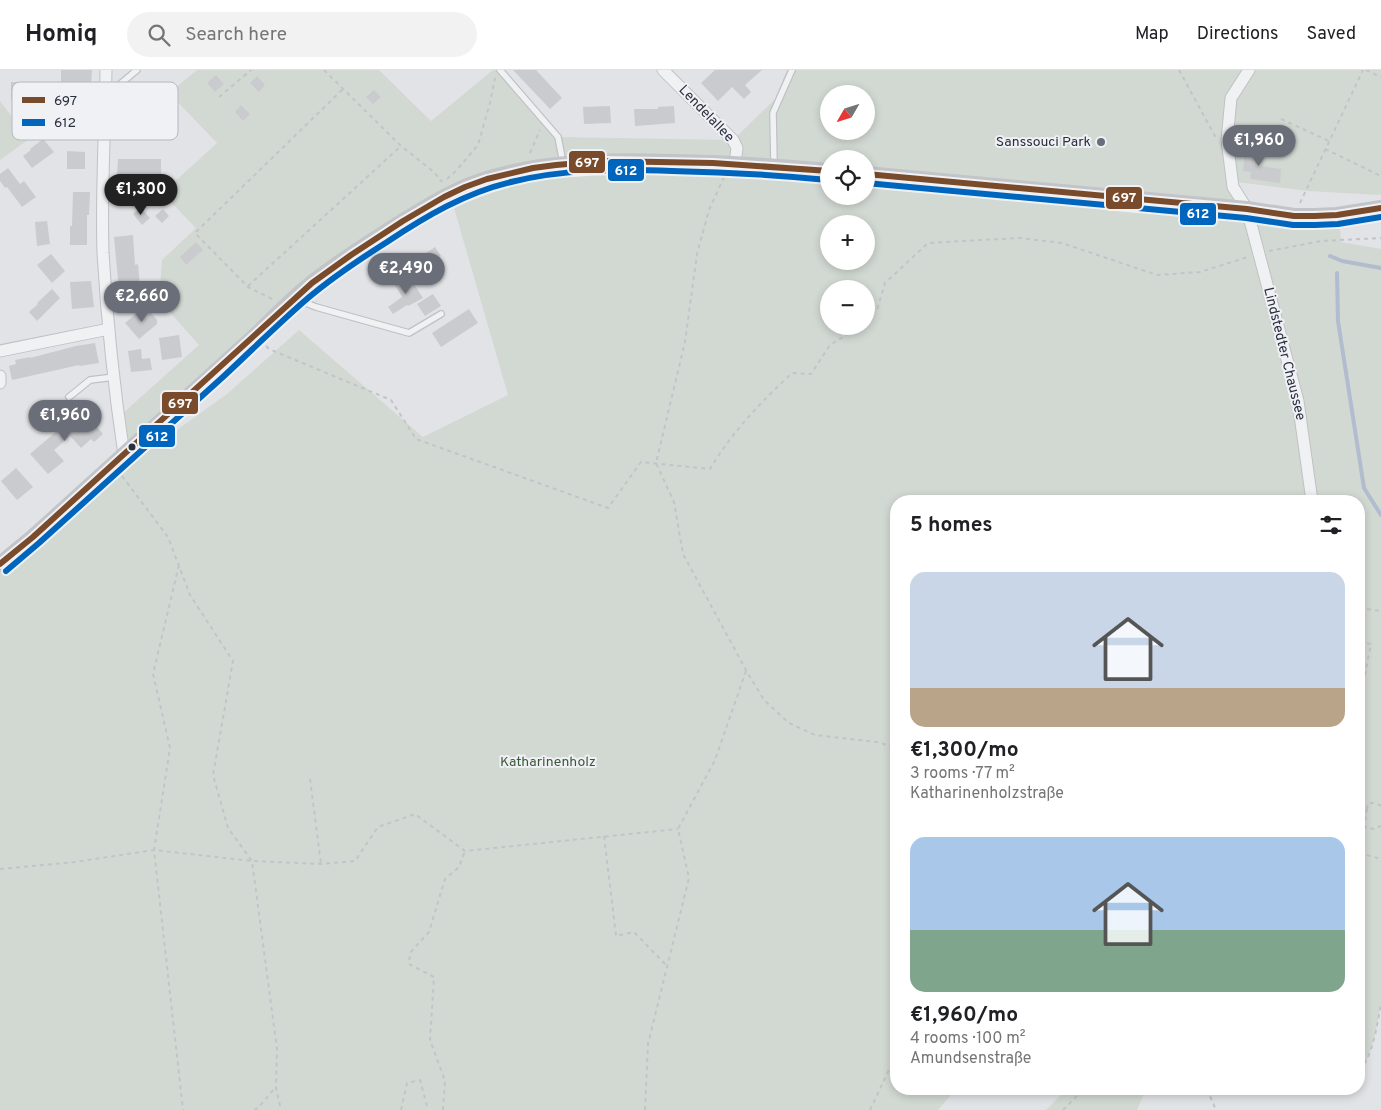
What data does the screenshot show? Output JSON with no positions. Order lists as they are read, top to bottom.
{
  "streets": {
    "street": ["Lendelallee", "Lindstedter Chaussee"]
  },
  "parks": ["Katharinenholz"],
  "places": ["Sanssouci Park"],
  "lines": ["transit line 697", "transit line 612"],
  "legend": ["697", "612"],
  "north": "bottom left",
  "page": {
    "header": "Homiq",
    "search": "Search here",
    "nav": ["Map", "Directions", "Saved"],
    "map_buttons": ["+", "−"],
    "price": [
      "€1,960",
      "€1,300",
      "€2,490",
      "€2,660",
      "€1,960"
    ],
    "heading": "5 homes",
    "list": [
      {
        "name": "€1,300/mo",
        "note": "3 rooms · 77 m² · Katharinenholzstraße"
      },
      {
        "name": "€1,960/mo",
        "note": "4 rooms · 100 m² · Amundsenstraße"
      }
    ]
  }
}
